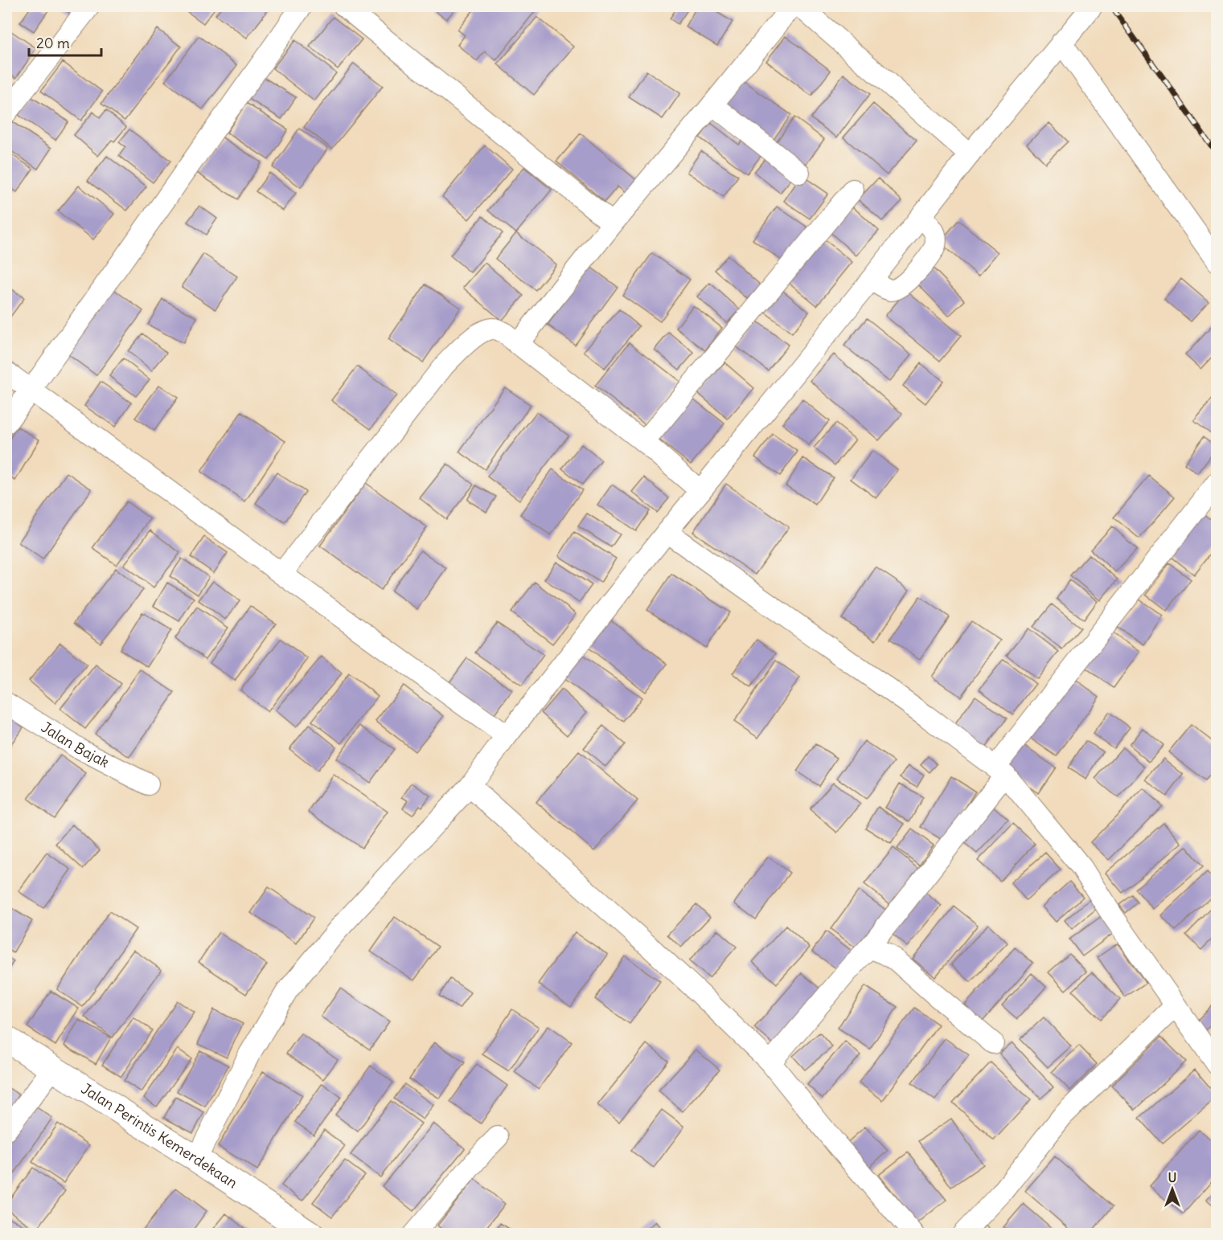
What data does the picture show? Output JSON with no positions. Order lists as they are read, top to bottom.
{
  "streets": {
    "street": ["Jalan Bajak", "Jalan Perintis Kemerdekaan"]
  },
  "scale_bar": "20 m",
  "north": "top"
}
